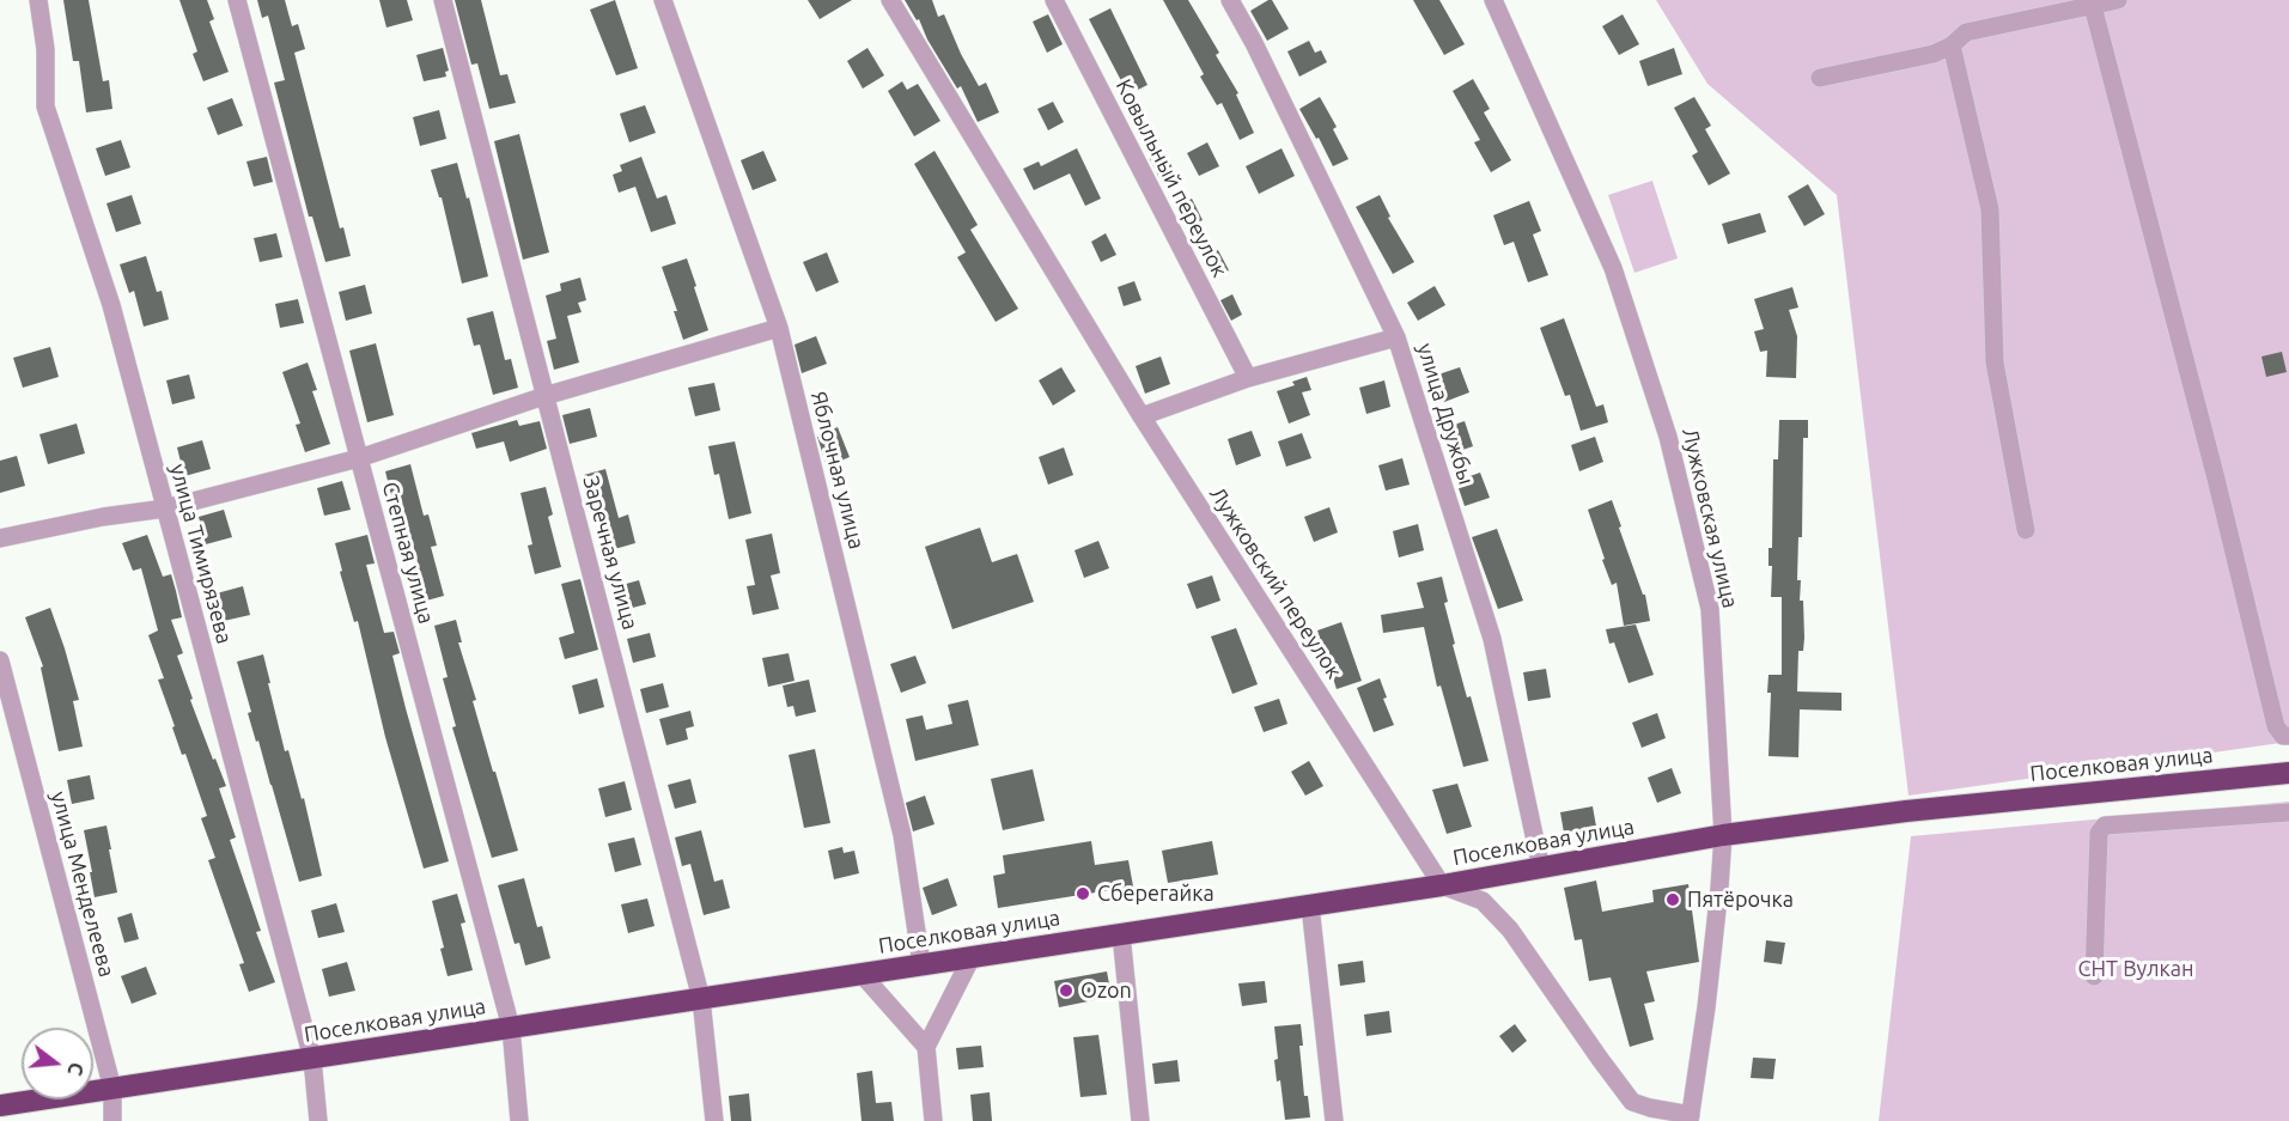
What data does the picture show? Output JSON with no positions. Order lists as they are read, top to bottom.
{
  "streets": {
    "highway": ["Поселковая улица"],
    "street": [
      "Ковыльный переулок",
      "улица Дружбы",
      "Яблочная улица",
      "Лужковская улица",
      "Степная улица",
      "Заречная улица",
      "улица Тимирязева",
      "Лужковский переулок",
      "улица Менделеева"
    ]
  },
  "crossings": [
    ["улица Дружбы", "Поселковая улица"],
    ["Яблочная улица", "Поселковая улица"],
    ["Лужковская улица", "Поселковая улица"],
    ["Степная улица", "Поселковая улица"],
    ["Заречная улица", "Поселковая улица"],
    ["улица Тимирязева", "Поселковая улица"],
    ["Лужковский переулок", "Поселковая улица"],
    ["Поселковая улица", "улица Менделеева"]
  ],
  "parks": ["СНТ Вулкан"],
  "places": ["Сберегайка", "Пятёрочка", "Ozon"],
  "north": "right"
}
